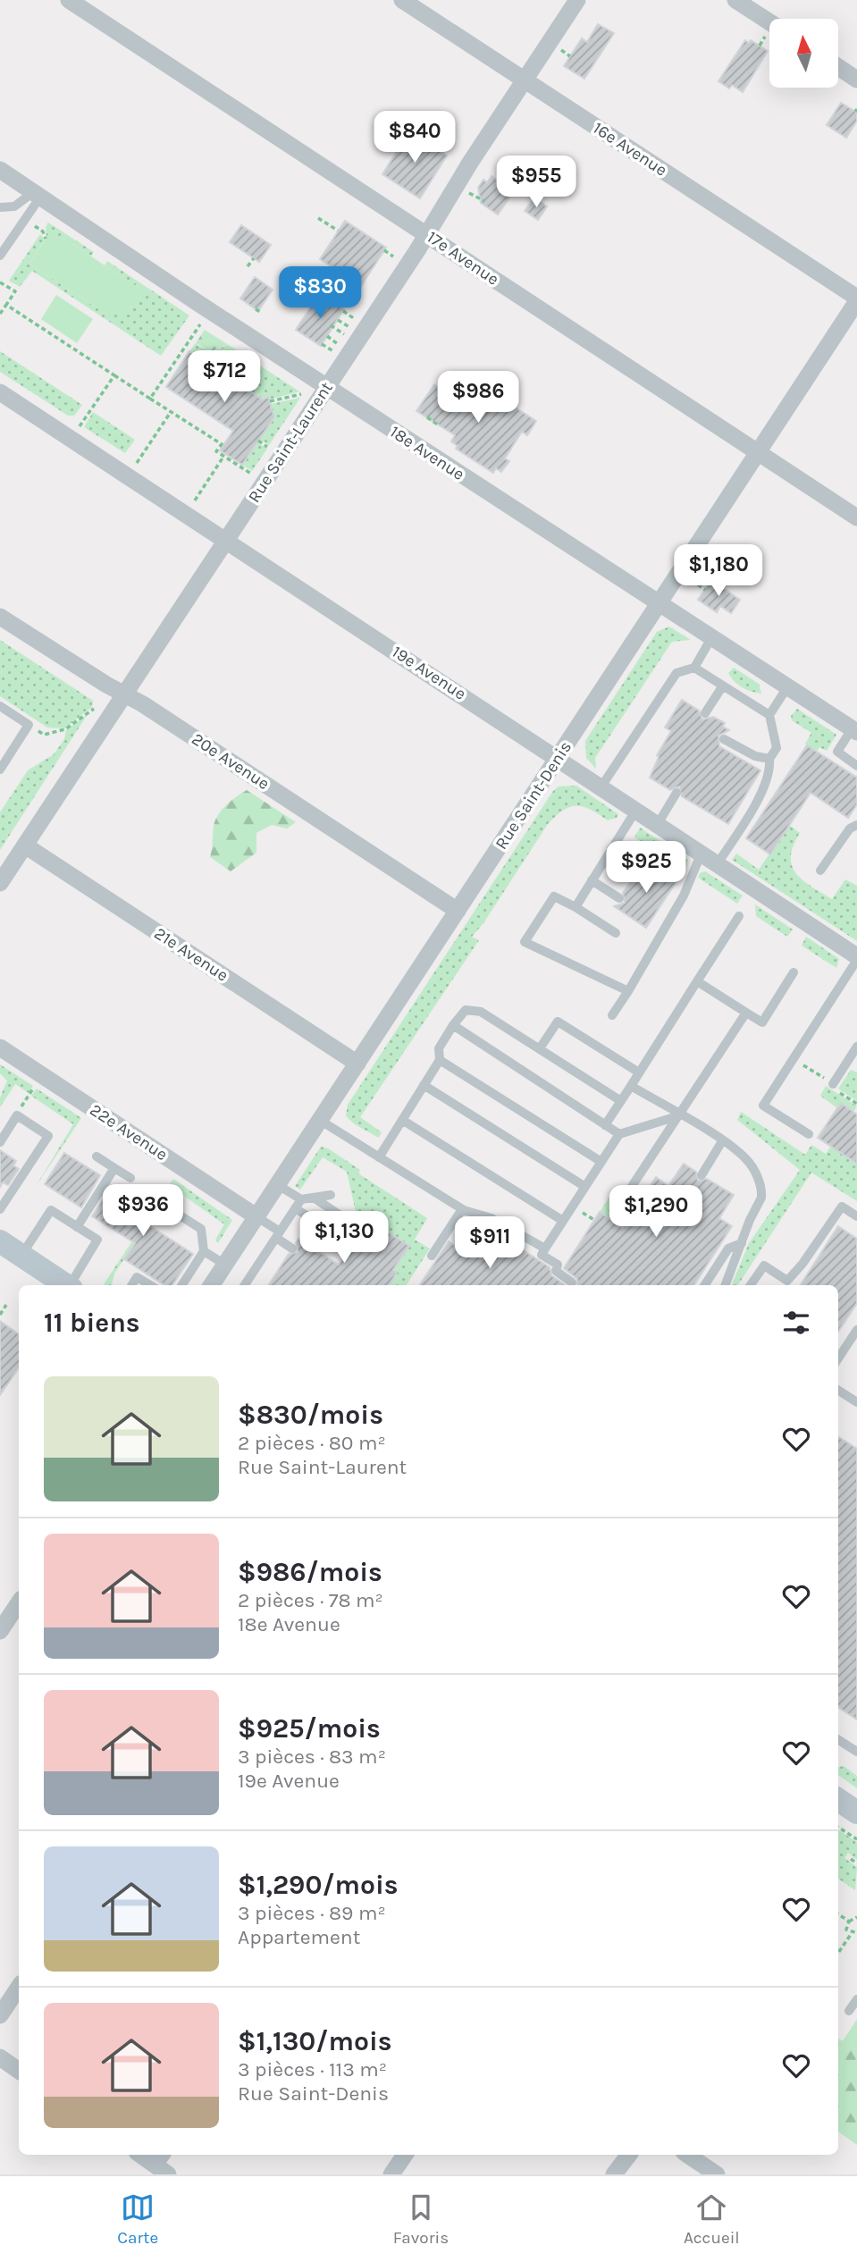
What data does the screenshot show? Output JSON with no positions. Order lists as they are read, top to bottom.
{
  "streets": {
    "street": [
      "16e Avenue",
      "17e Avenue",
      "Rue Saint-Laurent",
      "18e Avenue",
      "19e Avenue",
      "20e Avenue",
      "Rue Saint-Denis",
      "21e Avenue",
      "22e Avenue"
    ]
  },
  "crossings": [
    ["16e Avenue", "Rue Saint-Laurent"],
    ["16e Avenue", "Rue Saint-Denis"],
    ["17e Avenue", "Rue Saint-Laurent"],
    ["17e Avenue", "Rue Saint-Denis"],
    ["Rue Saint-Laurent", "18e Avenue"],
    ["Rue Saint-Laurent", "19e Avenue"],
    ["Rue Saint-Laurent", "20e Avenue"],
    ["Rue Saint-Laurent", "21e Avenue"],
    ["18e Avenue", "Rue Saint-Denis"],
    ["19e Avenue", "Rue Saint-Denis"],
    ["20e Avenue", "Rue Saint-Denis"],
    ["Rue Saint-Denis", "21e Avenue"],
    ["Rue Saint-Denis", "22e Avenue"]
  ],
  "north": "top",
  "page": {
    "price": [
      "$840",
      "$955",
      "$830",
      "$712",
      "$986",
      "$1,180",
      "$925",
      "$936",
      "$1,290",
      "$1,130",
      "$911"
    ],
    "heading": "11 biens",
    "list": [
      {
        "name": "$830/mois",
        "note": "2 pièces · 80 m² · Rue Saint-Laurent"
      },
      {
        "name": "$986/mois",
        "note": "2 pièces · 78 m² · 18e Avenue"
      },
      {
        "name": "$925/mois",
        "note": "3 pièces · 83 m² · 19e Avenue"
      },
      {
        "name": "$1,290/mois",
        "note": "3 pièces · 89 m² · Appartement"
      },
      {
        "name": "$1,130/mois",
        "note": "3 pièces · 113 m² · Rue Saint-Denis"
      }
    ],
    "tabs": ["Carte", "Favoris", "Accueil"]
  }
}
